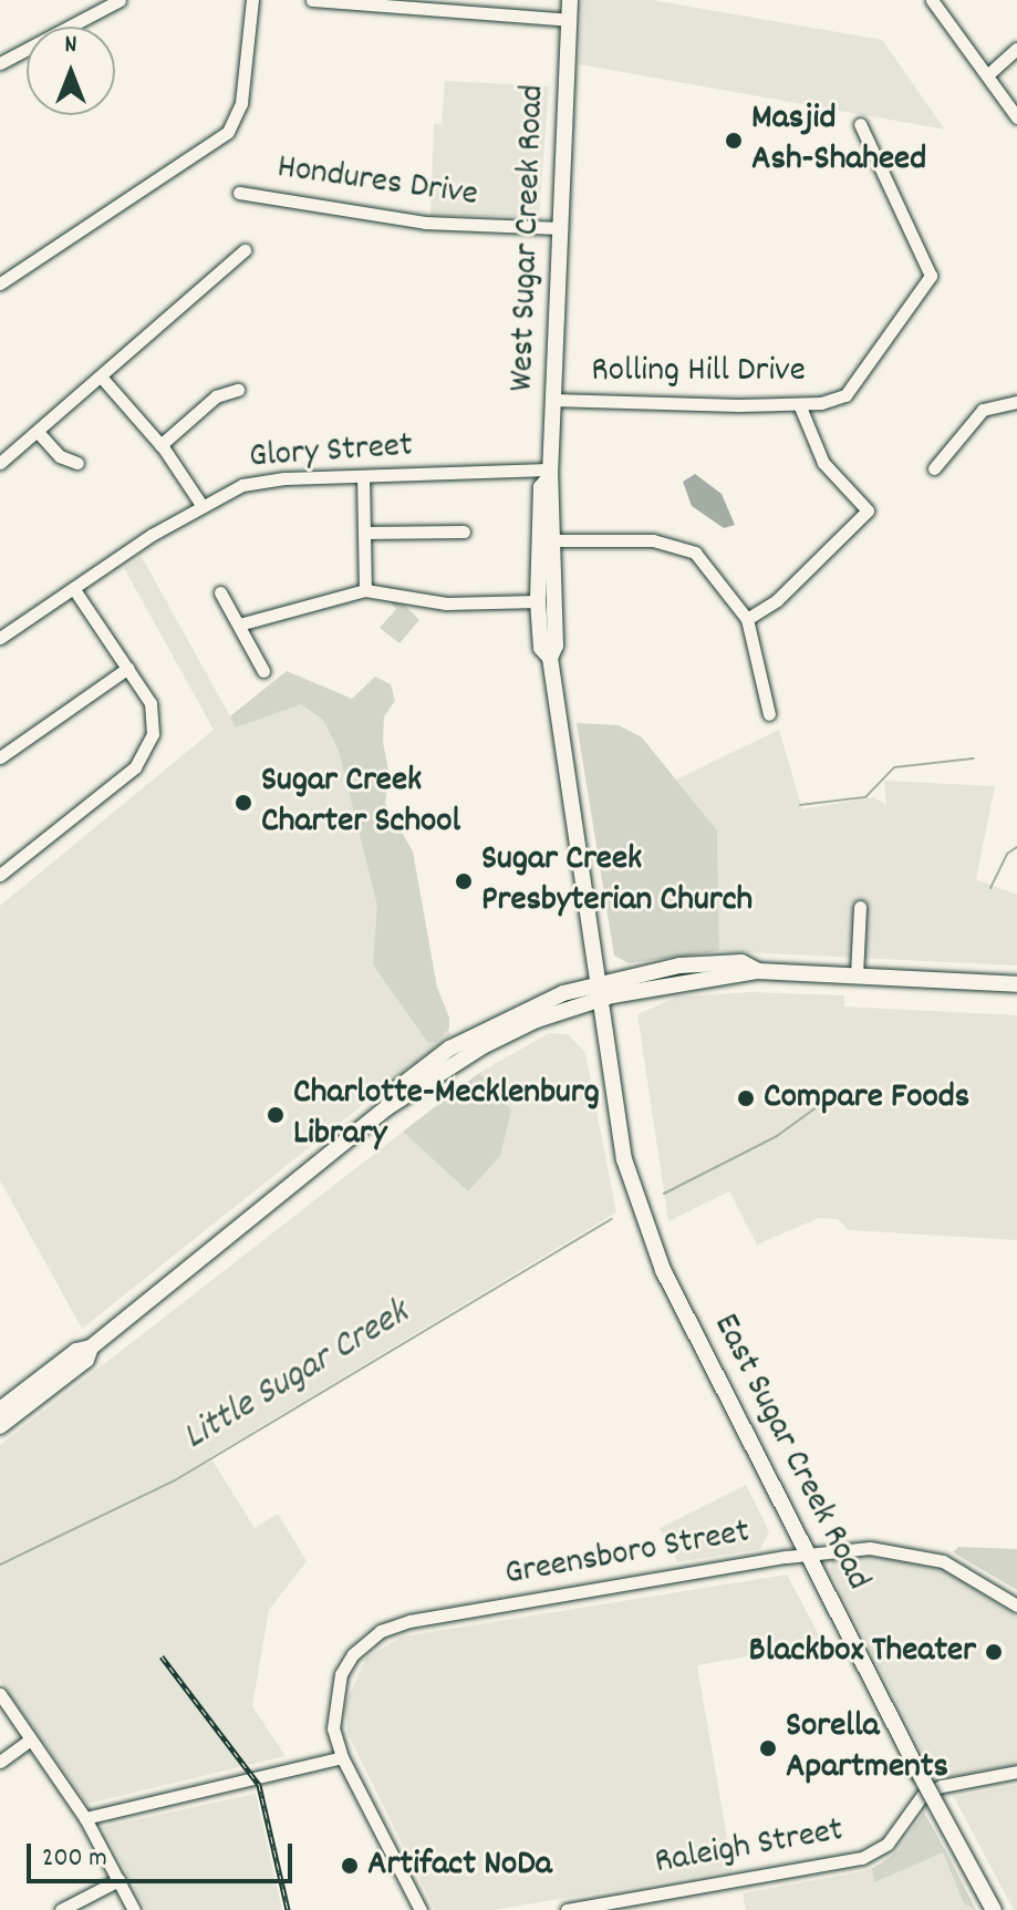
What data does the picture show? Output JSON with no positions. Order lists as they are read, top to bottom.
{
  "streets": {
    "main road": ["West Sugar Creek Road", "East Sugar Creek Road"],
    "street": [
      "Hondures Drive",
      "Rolling Hill Drive",
      "Glory Street",
      "Greensboro Street",
      "Raleigh Street"
    ]
  },
  "crossings": [
    ["Hondures Drive", "West Sugar Creek Road"],
    ["West Sugar Creek Road", "Rolling Hill Drive"],
    ["West Sugar Creek Road", "Glory Street"],
    ["West Sugar Creek Road", "East Sugar Creek Road"],
    ["East Sugar Creek Road", "Greensboro Street"]
  ],
  "water": ["Little Sugar Creek"],
  "places": [
    "Masjid Ash-Shaheed",
    "Sugar Creek Charter School",
    "Sugar Creek Presbyterian Church",
    "Compare Foods",
    "Charlotte-Mecklenburg Library",
    "Blackbox Theater",
    "Sorella Apartments",
    "Artifact NoDa"
  ],
  "scale_bar": "200 m",
  "north": "top"
}
